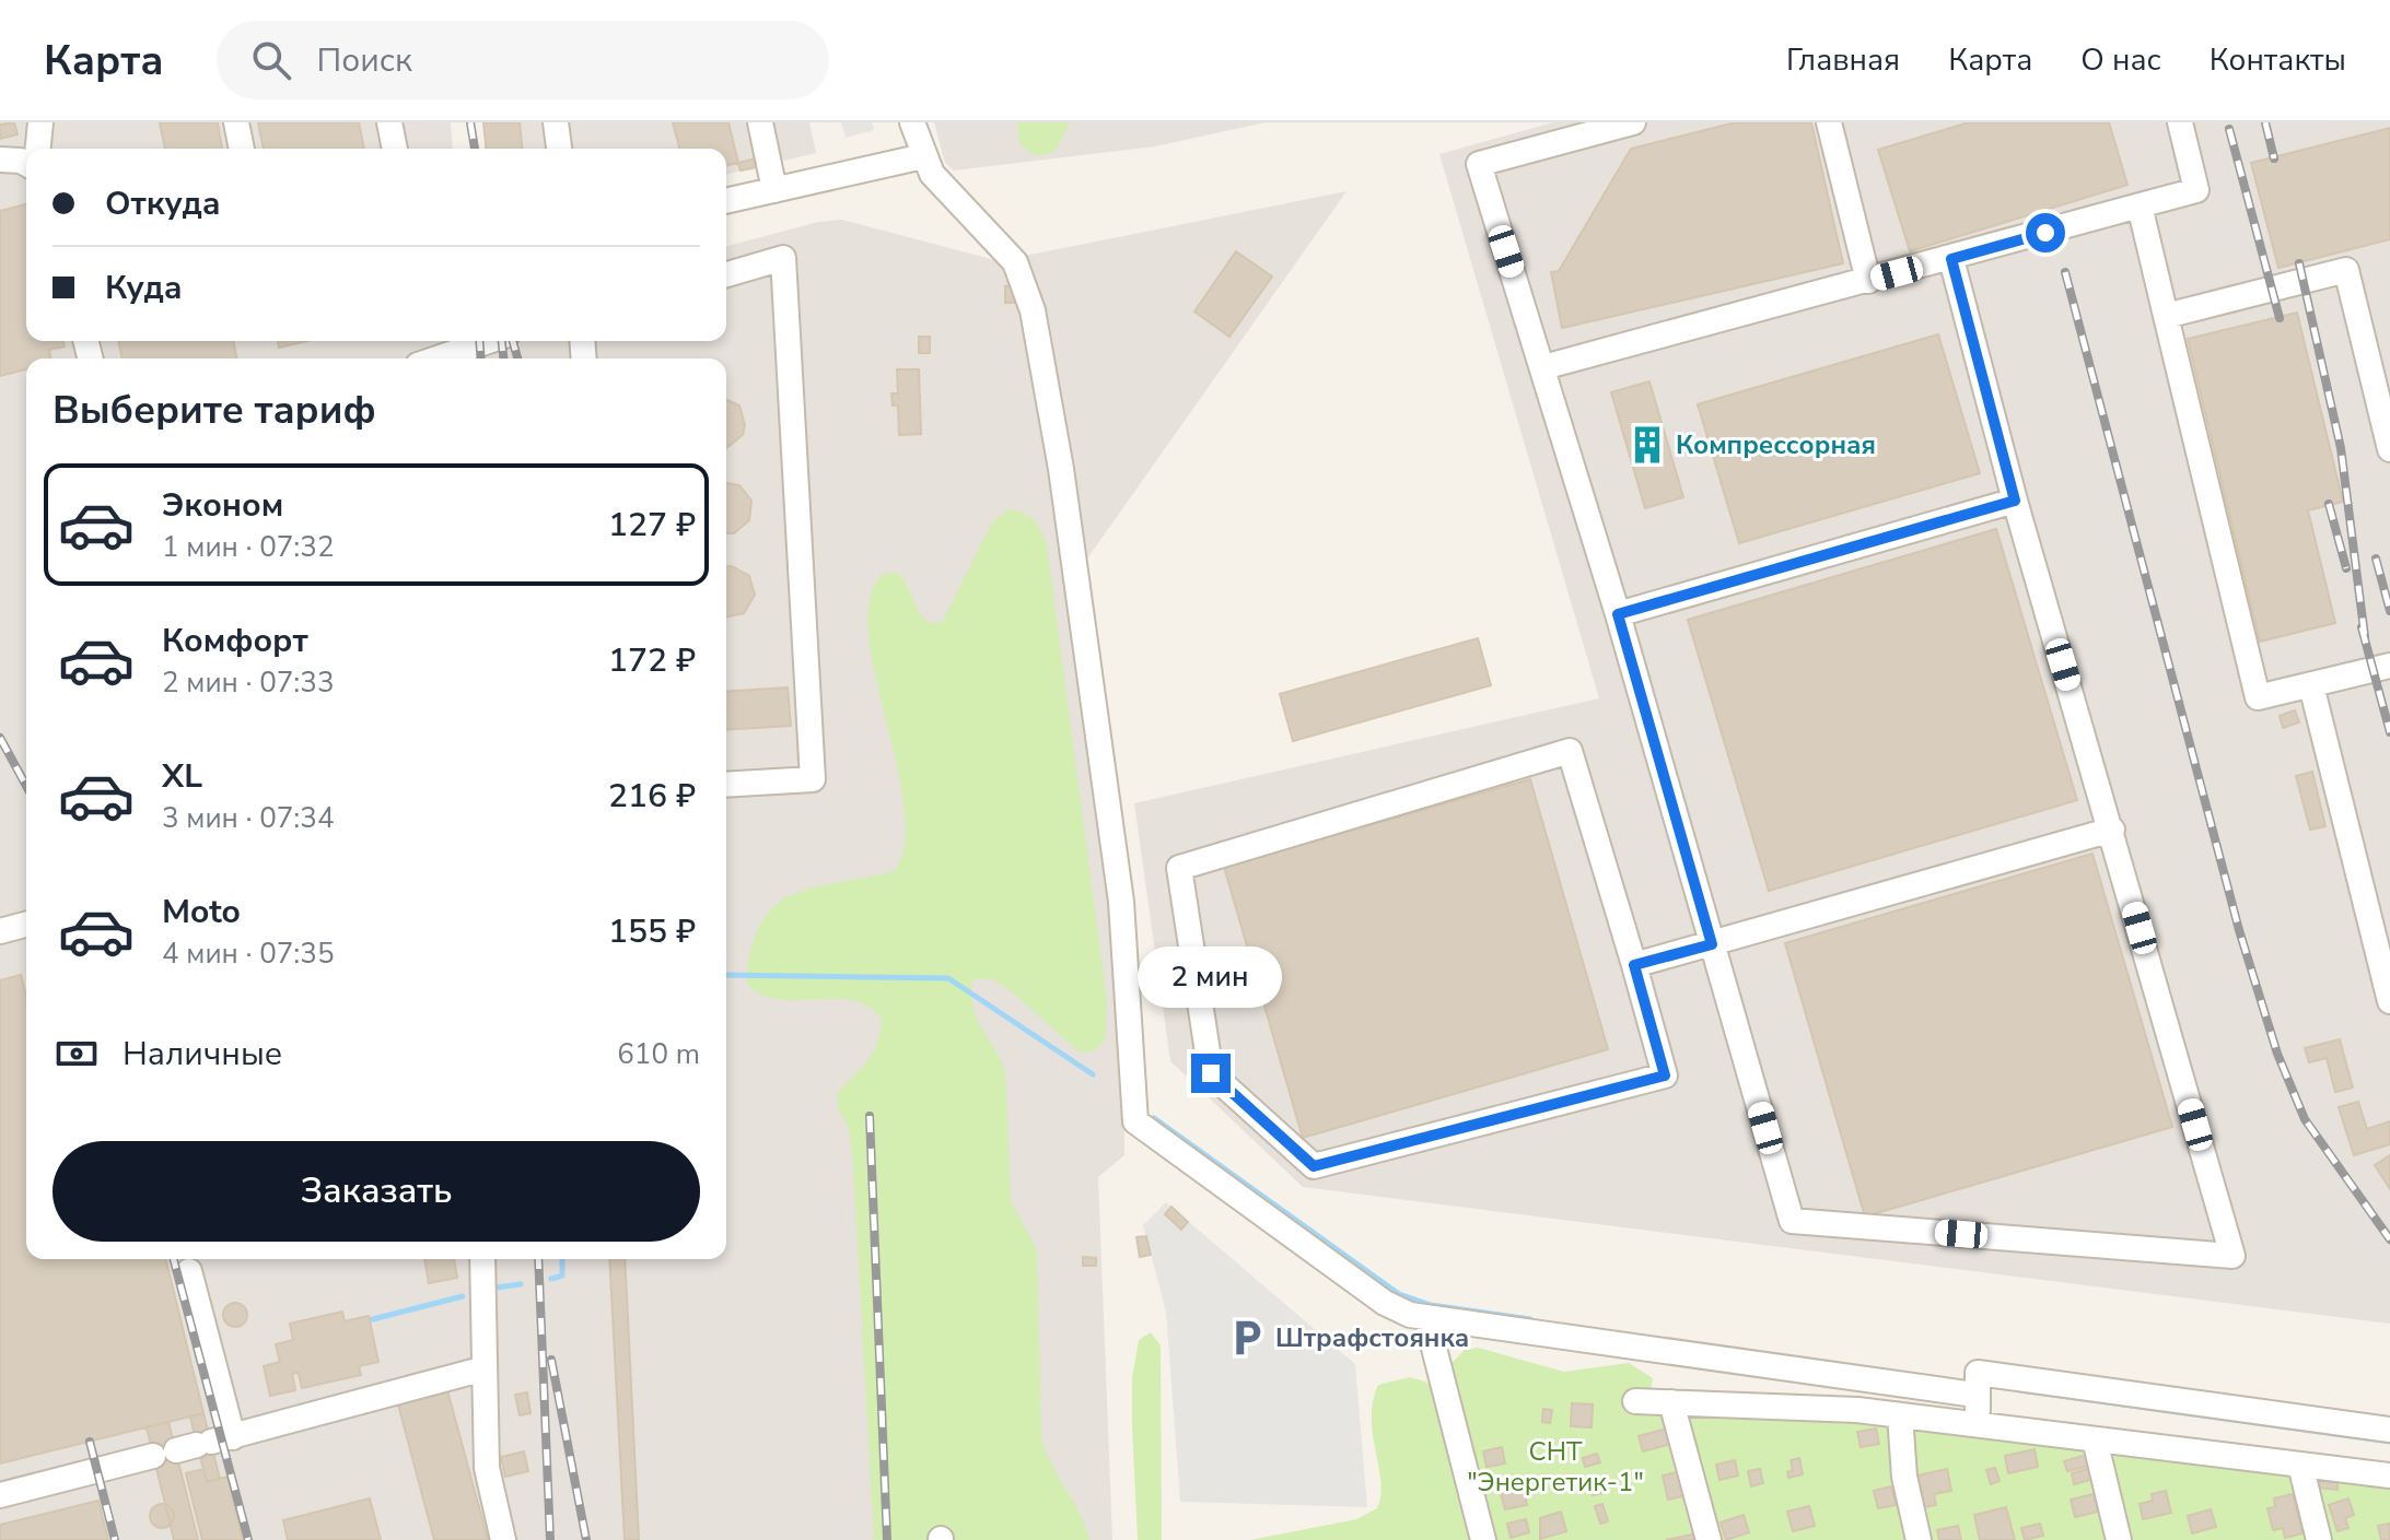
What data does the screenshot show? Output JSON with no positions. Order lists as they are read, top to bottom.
{
  "parks": ["СНТ \"Энергетик-1\""],
  "places": {
    "building": ["Компрессорная"],
    "parking": ["Штрафстоянка"]
  },
  "page": {
    "header": "Карта",
    "search": "Поиск",
    "nav": [
      "Главная",
      "Карта",
      "О нас",
      "Контакты"
    ],
    "banner": ["Откуда", "Куда"],
    "heading": "Выберите тариф",
    "list": [
      {
        "name": "Эконом",
        "note": "1 мин · 07:32",
        "value": "127 ₽"
      },
      {
        "name": "Комфорт",
        "note": "2 мин · 07:33",
        "value": "172 ₽"
      },
      {
        "name": "XL",
        "note": "3 мин · 07:34",
        "value": "216 ₽"
      },
      {
        "name": "Moto",
        "note": "4 мин · 07:35",
        "value": "155 ₽"
      }
    ],
    "bubble": "2 мин",
    "pay": ["Наличные", "610 m"],
    "buttons": "Заказать"
  }
}
